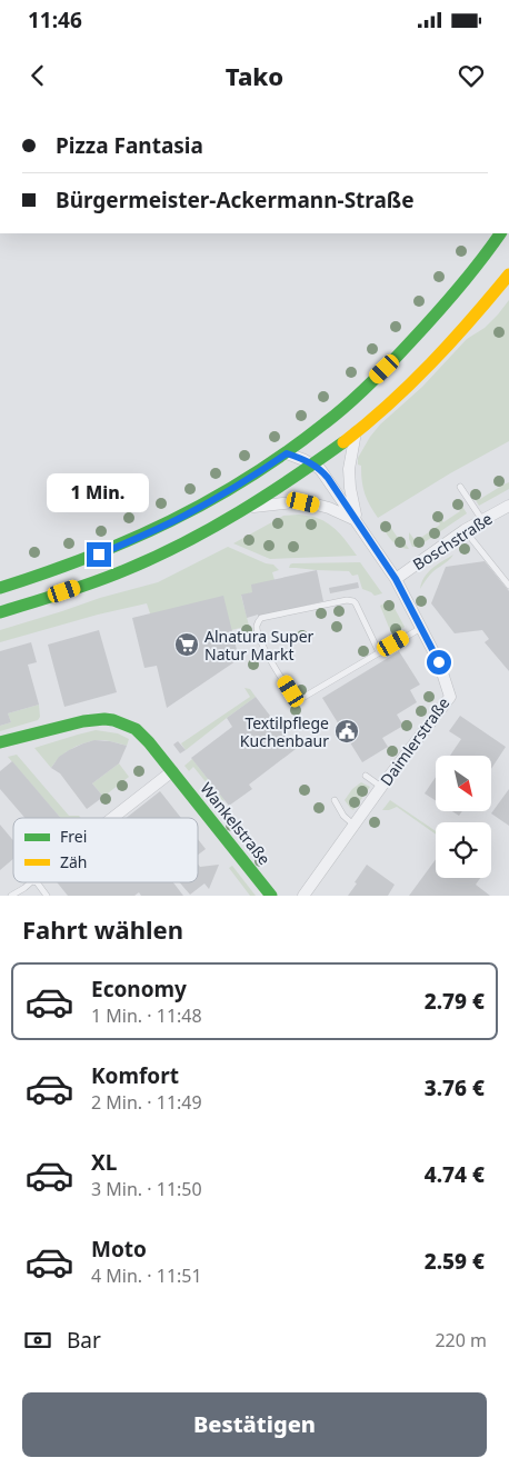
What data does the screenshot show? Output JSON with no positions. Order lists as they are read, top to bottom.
{
  "streets": {
    "main road": ["Wankelstraße"],
    "street": ["Boschstraße", "Daimlerstraße"]
  },
  "crossings": [
    ["Boschstraße", "Daimlerstraße"]
  ],
  "places": {
    "supermarket": ["Alnatura Super Natur Markt"],
    "public building": ["Textilpflege Kuchenbaur"]
  },
  "legend": ["Frei", "Zäh"],
  "north": "bottom right",
  "page": {
    "status": "11:46",
    "header": "Tako",
    "banner": ["Pizza Fantasia", "Bürgermeister-Ackermann-Straße"],
    "bubble": "1 Min.",
    "heading": "Fahrt wählen",
    "list": [
      {
        "name": "Economy",
        "note": "1 Min. · 11:48",
        "value": "2.79 €"
      },
      {
        "name": "Komfort",
        "note": "2 Min. · 11:49",
        "value": "3.76 €"
      },
      {
        "name": "XL",
        "note": "3 Min. · 11:50",
        "value": "4.74 €"
      },
      {
        "name": "Moto",
        "note": "4 Min. · 11:51",
        "value": "2.59 €"
      }
    ],
    "pay": ["Bar", "220 m"],
    "buttons": "Bestätigen"
  }
}
